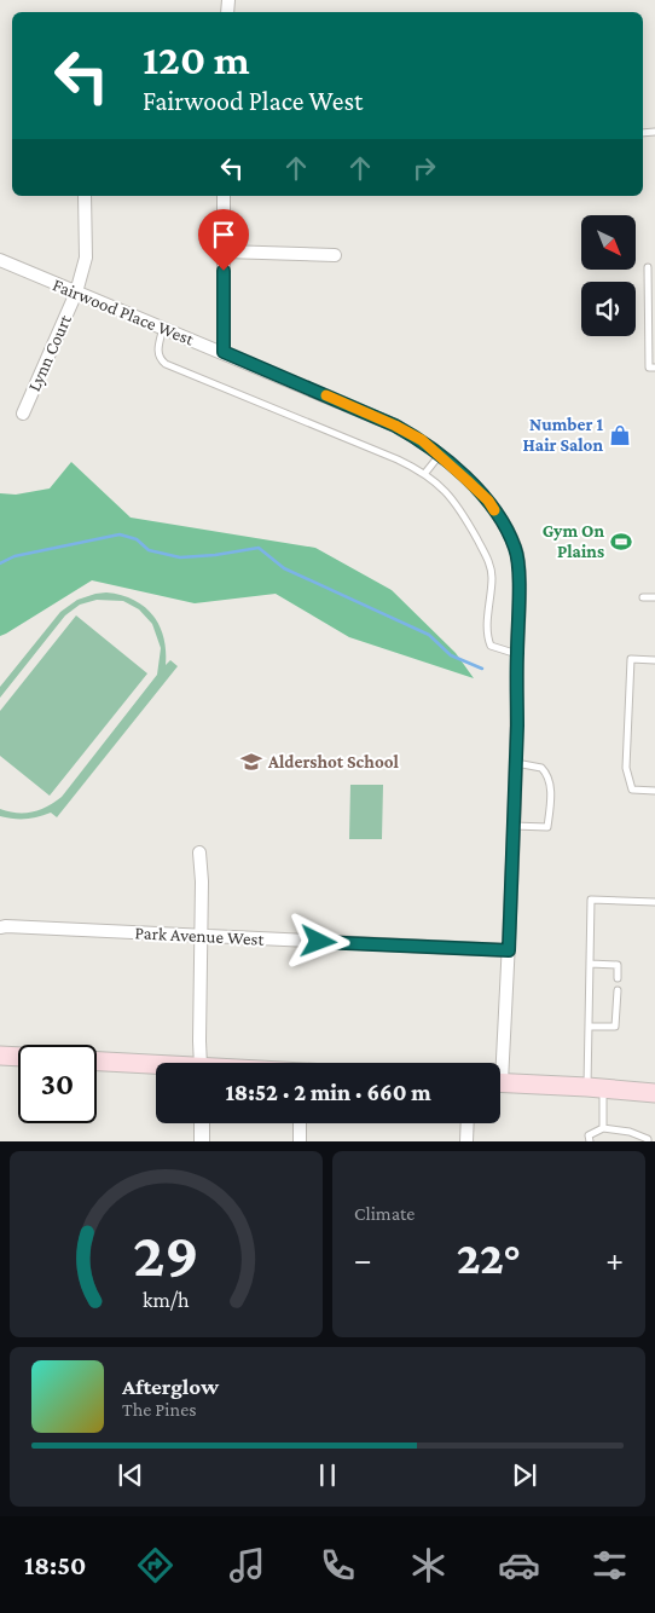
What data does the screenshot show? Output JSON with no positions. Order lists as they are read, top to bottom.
{
  "streets": {
    "street": ["Fairwood Place West", "Lynn Court", "Park Avenue West"]
  },
  "crossings": [
    ["Fairwood Place West", "Lynn Court"],
    ["Fairwood Place West", "Park Avenue West"]
  ],
  "places": {
    "shop": ["Number 1 Hair Salon"],
    "sports": ["Gym On Plains"],
    "school or university": ["Aldershot School"]
  },
  "north": "bottom right",
  "page": {
    "turn": ["120 m", "Fairwood Place West"],
    "limit": "30",
    "trip": "18:52 · 2 min · 660 m",
    "tile": "Climate",
    "heat": ["−", "22°", "+"],
    "song": ["Afterglow", "The Pines"],
    "tabs": "18:50",
    "gauge": ["29", "km/h"]
  }
}
